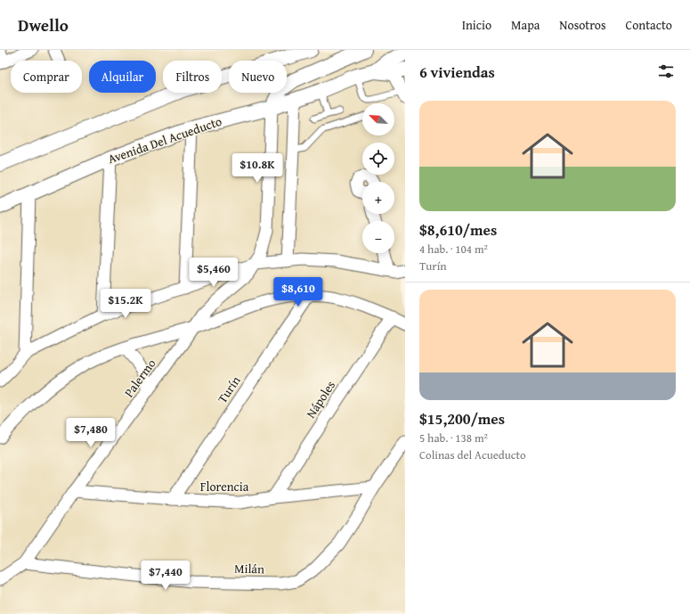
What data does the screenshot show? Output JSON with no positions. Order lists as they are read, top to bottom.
{
  "streets": {
    "street": [
      "Avenida Del Acueducto",
      "Palermo",
      "Turín",
      "Nápoles",
      "Florencia",
      "Milán"
    ]
  },
  "crossings": [
    ["Avenida Del Acueducto", "Palermo"],
    ["Palermo", "Florencia"],
    ["Palermo", "Milán"],
    ["Turín", "Florencia"],
    ["Nápoles", "Florencia"],
    ["Florencia", "Milán"]
  ],
  "north": "top left",
  "page": {
    "header": "Dwello",
    "nav": [
      "Inicio",
      "Mapa",
      "Nosotros",
      "Contacto"
    ],
    "heading": "6 viviendas",
    "chip": [
      "Comprar",
      "Alquilar",
      "Filtros",
      "Nuevo"
    ],
    "list": [
      {
        "name": "$8,610/mes",
        "note": "4 hab. · 104 m² · Turín"
      },
      {
        "name": "$15,200/mes",
        "note": "5 hab. · 138 m² · Colinas del Acueducto"
      }
    ],
    "map_buttons": ["+", "−"],
    "price": [
      "$10.8K",
      "$5,460",
      "$8,610",
      "$15.2K",
      "$7,480",
      "$7,440"
    ]
  }
}
